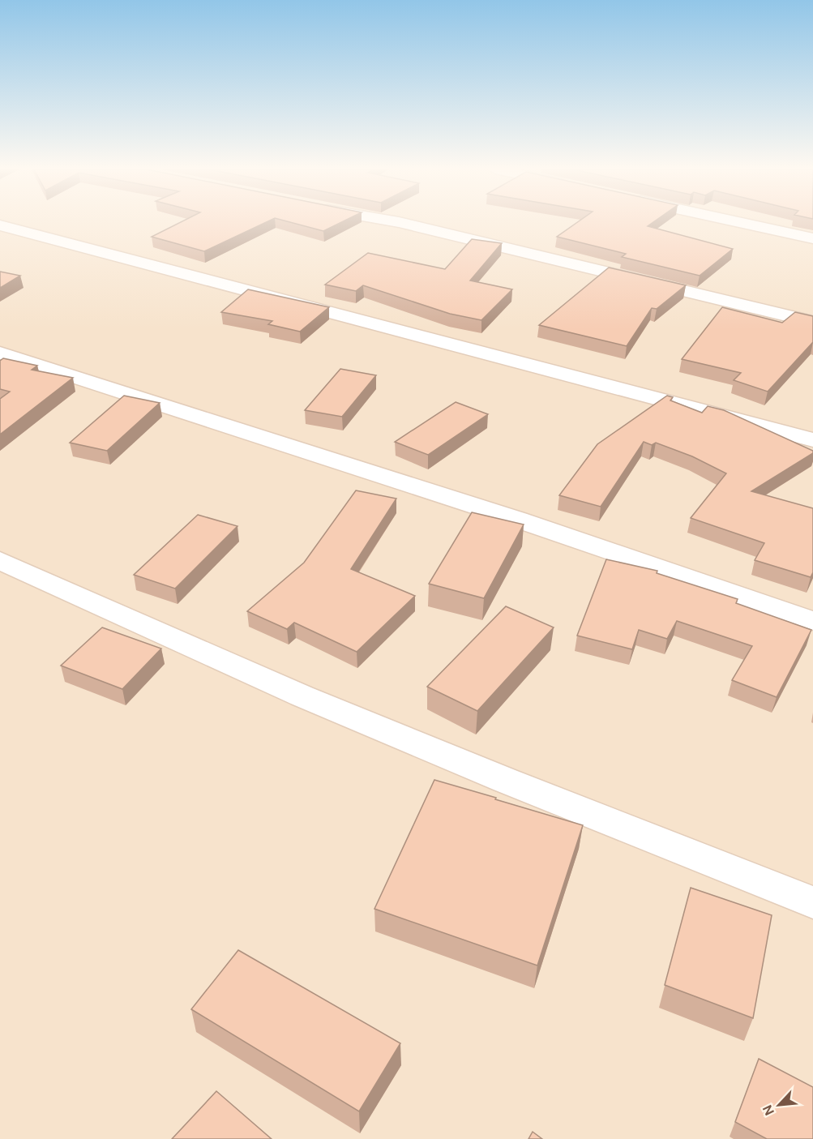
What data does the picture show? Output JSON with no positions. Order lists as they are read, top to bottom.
{
  "north": "bottom left"
}
